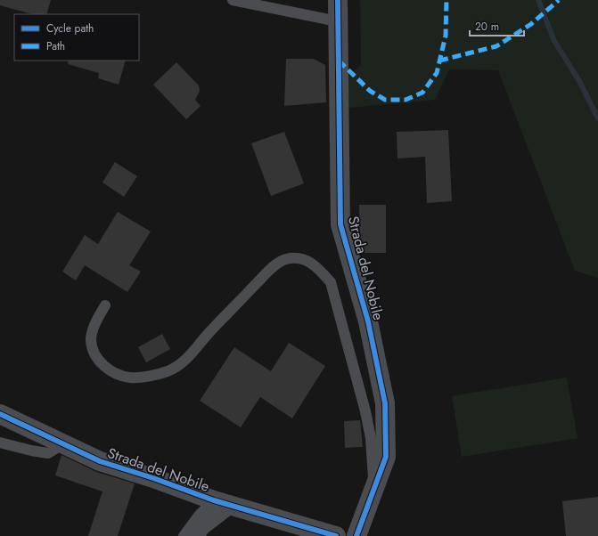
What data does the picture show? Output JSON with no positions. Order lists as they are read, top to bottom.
{
  "streets": {
    "street": ["Strada del Nobile"]
  },
  "legend": ["Cycle path", "Path"],
  "scale_bar": "20 m"
}
